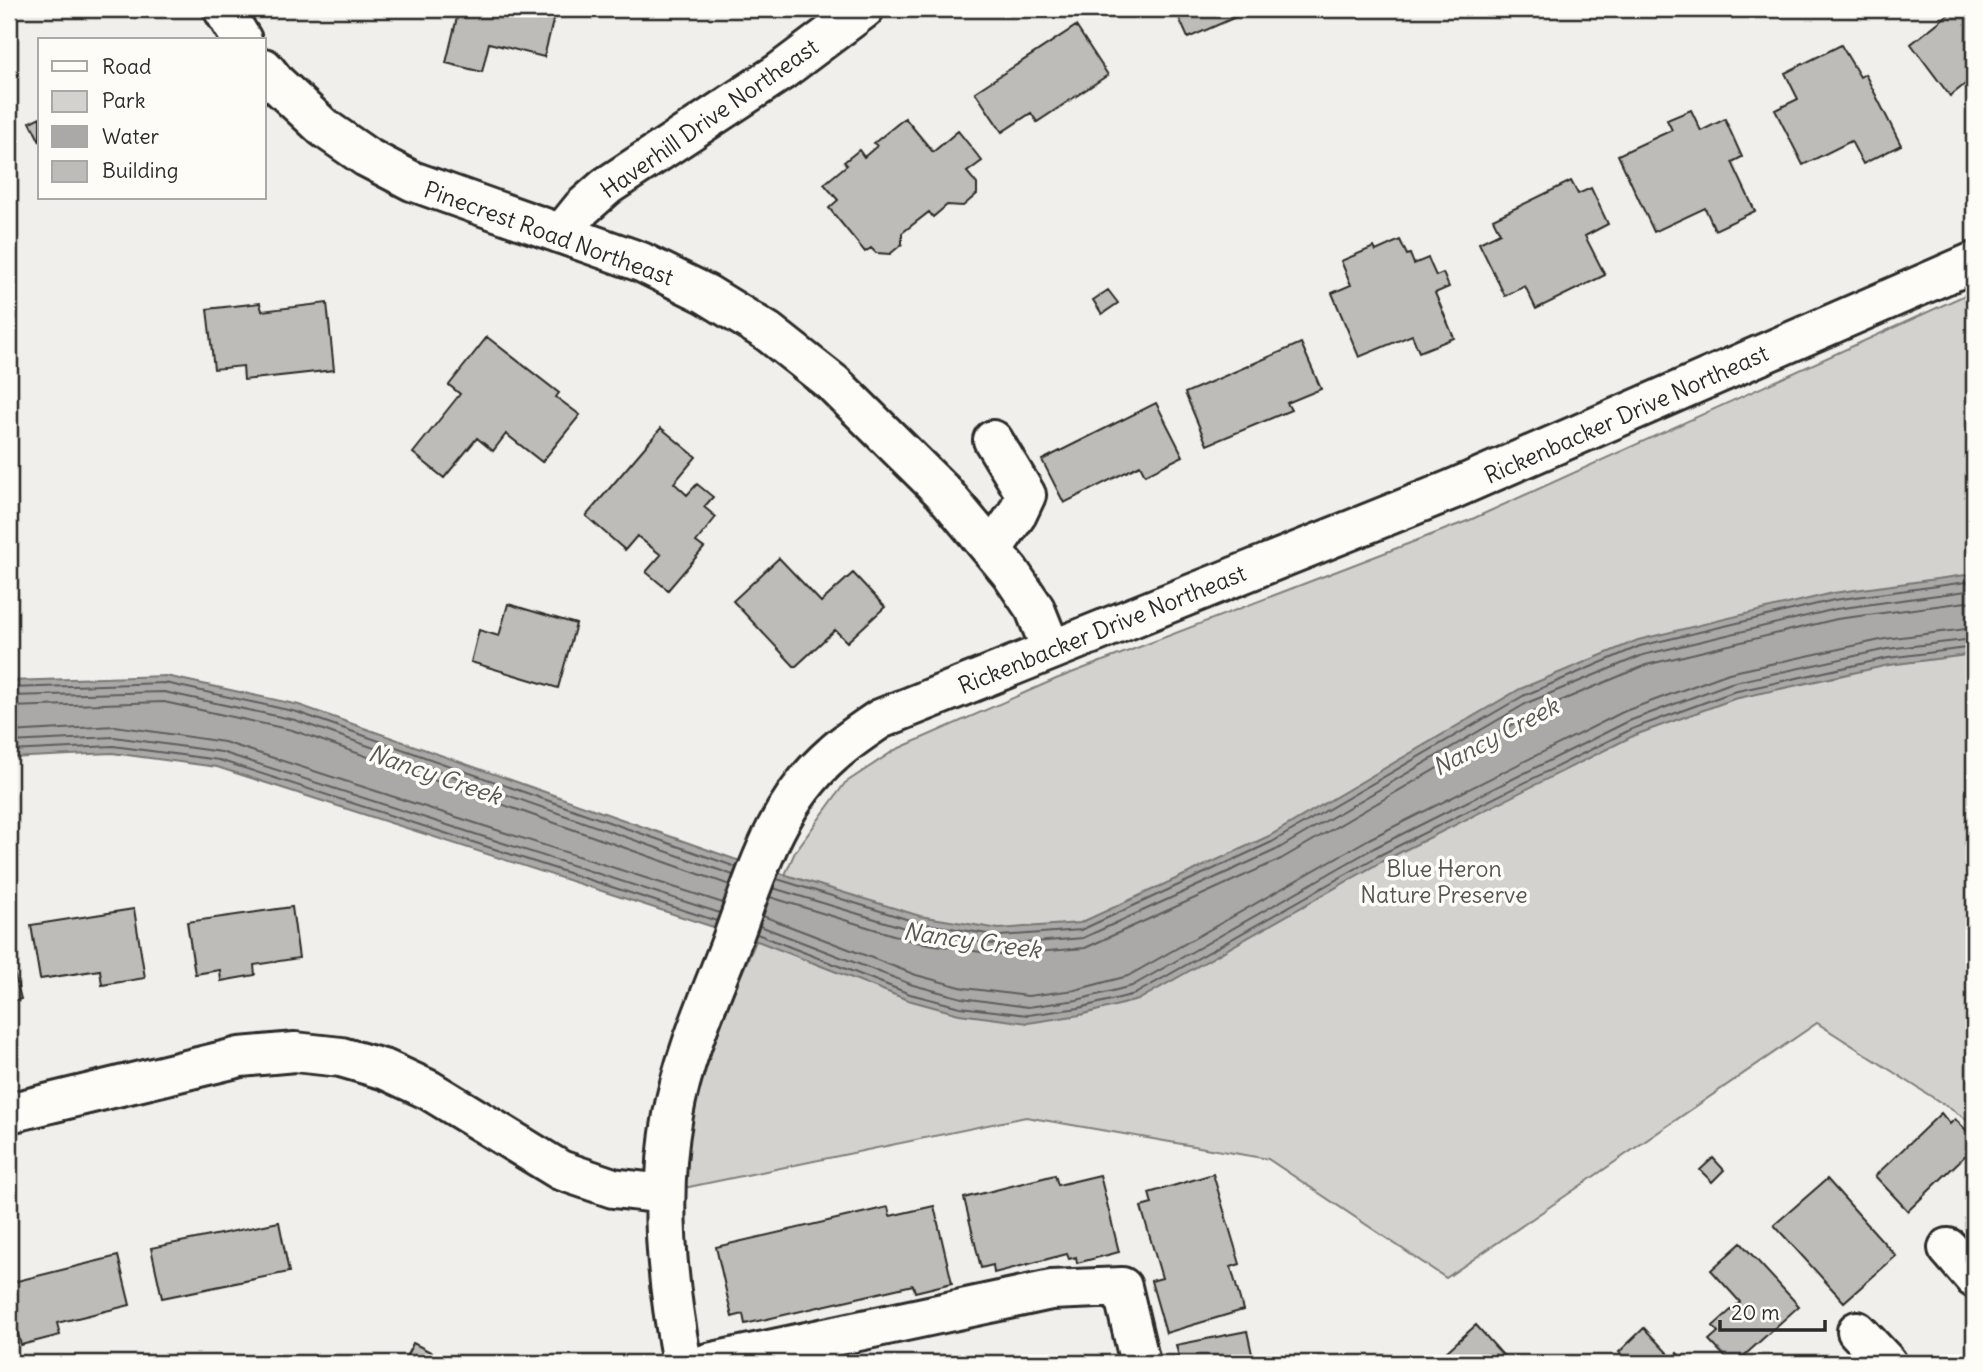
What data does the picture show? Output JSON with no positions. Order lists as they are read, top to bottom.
{
  "streets": {
    "street": ["Haverhill Drive Northeast", "Pinecrest Road Northeast", "Rickenbacker Drive Northeast"]
  },
  "crossings": [
    ["Haverhill Drive Northeast", "Pinecrest Road Northeast"],
    ["Pinecrest Road Northeast", "Rickenbacker Drive Northeast"]
  ],
  "water": ["Nancy Creek"],
  "parks": ["Blue Heron Nature Preserve"],
  "legend": [
    "Road",
    "Park",
    "Water",
    "Building"
  ],
  "scale_bar": "20 m"
}
